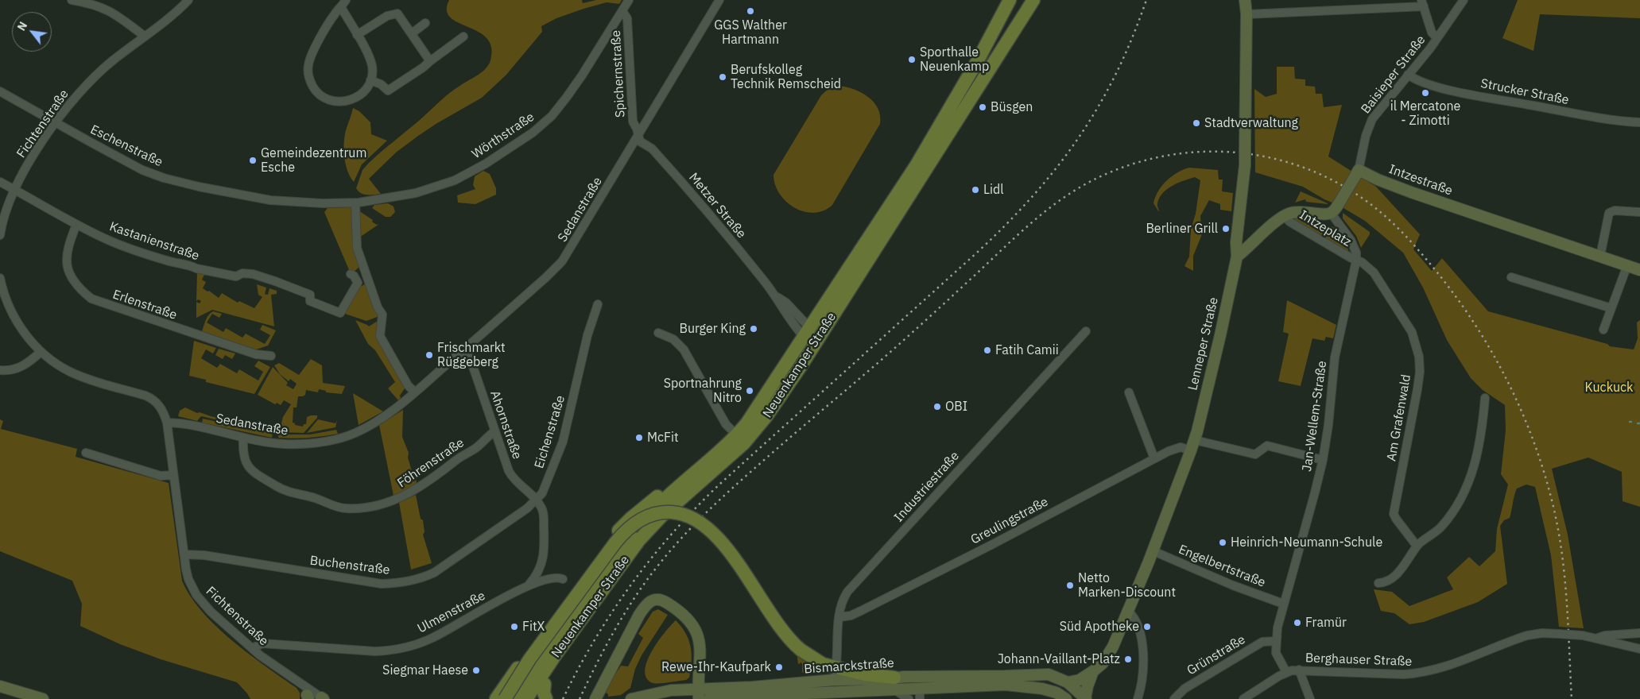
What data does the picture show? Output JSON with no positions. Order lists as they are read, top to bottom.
{
  "streets": {
    "main road": [
      "Intzestraße",
      "Lenneper Straße",
      "Neuenkamper Straße",
      "Bismarckstraße"
    ],
    "street": [
      "Spichernstraße",
      "Baisieper Straße",
      "Strucker Straße",
      "Fichtenstraße",
      "Wörthstraße",
      "Eschenstraße",
      "Metzer Straße",
      "Sedanstraße",
      "Intzeplatz",
      "Kastanienstraße",
      "Erlenstraße",
      "Jan-Wellem-Straße",
      "Am Grafenwald",
      "Ahornstraße",
      "Eichenstraße",
      "Föhrenstraße",
      "Industriestraße",
      "Greulingstraße",
      "Buchenstraße",
      "Engelbertstraße",
      "Ulmenstraße",
      "Grünstraße",
      "Berghauser Straße"
    ]
  },
  "crossings": [
    ["Spichernstraße", "Wörthstraße"],
    ["Spichernstraße", "Metzer Straße"],
    ["Spichernstraße", "Sedanstraße"],
    ["Baisieper Straße", "Strucker Straße"],
    ["Baisieper Straße", "Intzestraße"],
    ["Fichtenstraße", "Eschenstraße"],
    ["Fichtenstraße", "Sedanstraße"],
    ["Fichtenstraße", "Kastanienstraße"],
    ["Fichtenstraße", "Buchenstraße"],
    ["Fichtenstraße", "Ulmenstraße"],
    ["Wörthstraße", "Eschenstraße"],
    ["Metzer Straße", "Sedanstraße"],
    ["Metzer Straße", "Neuenkamper Straße"],
    ["Sedanstraße", "Ahornstraße"],
    ["Sedanstraße", "Föhrenstraße"],
    ["Intzeplatz", "Jan-Wellem-Straße"],
    ["Intzeplatz", "Am Grafenwald"],
    ["Kastanienstraße", "Erlenstraße"],
    ["Lenneper Straße", "Greulingstraße"],
    ["Lenneper Straße", "Engelbertstraße"],
    ["Lenneper Straße", "Bismarckstraße"],
    ["Jan-Wellem-Straße", "Am Grafenwald"],
    ["Jan-Wellem-Straße", "Greulingstraße"],
    ["Jan-Wellem-Straße", "Engelbertstraße"],
    ["Jan-Wellem-Straße", "Grünstraße"],
    ["Jan-Wellem-Straße", "Berghauser Straße"],
    ["Ahornstraße", "Eichenstraße"],
    ["Ahornstraße", "Föhrenstraße"],
    ["Ahornstraße", "Buchenstraße"],
    ["Eichenstraße", "Buchenstraße"],
    ["Industriestraße", "Greulingstraße"],
    ["Industriestraße", "Bismarckstraße"]
  ],
  "parks": ["Kuckuck"],
  "places": [
    "GGS Walther Hartmann",
    "Sporthalle Neuenkamp",
    "Berufskolleg Technik Remscheid",
    "il Mercatone - Zimotti",
    "Büsgen",
    "Stadtverwaltung",
    "Gemeindezentrum Esche",
    "Lidl",
    "Berliner Grill",
    "Burger King",
    "Fatih Camii",
    "Frischmarkt Rüggeberg",
    "Sportnahrung Nitro",
    "OBI",
    "McFit",
    "Heinrich-Neumann-Schule",
    "Netto Marken-Discount",
    "Framür",
    "FitX",
    "Süd Apotheke",
    "Johann-Vaillant-Platz",
    "Rewe-Ihr-Kaufpark",
    "Siegmar Haese"
  ],
  "north": "top left"
}
